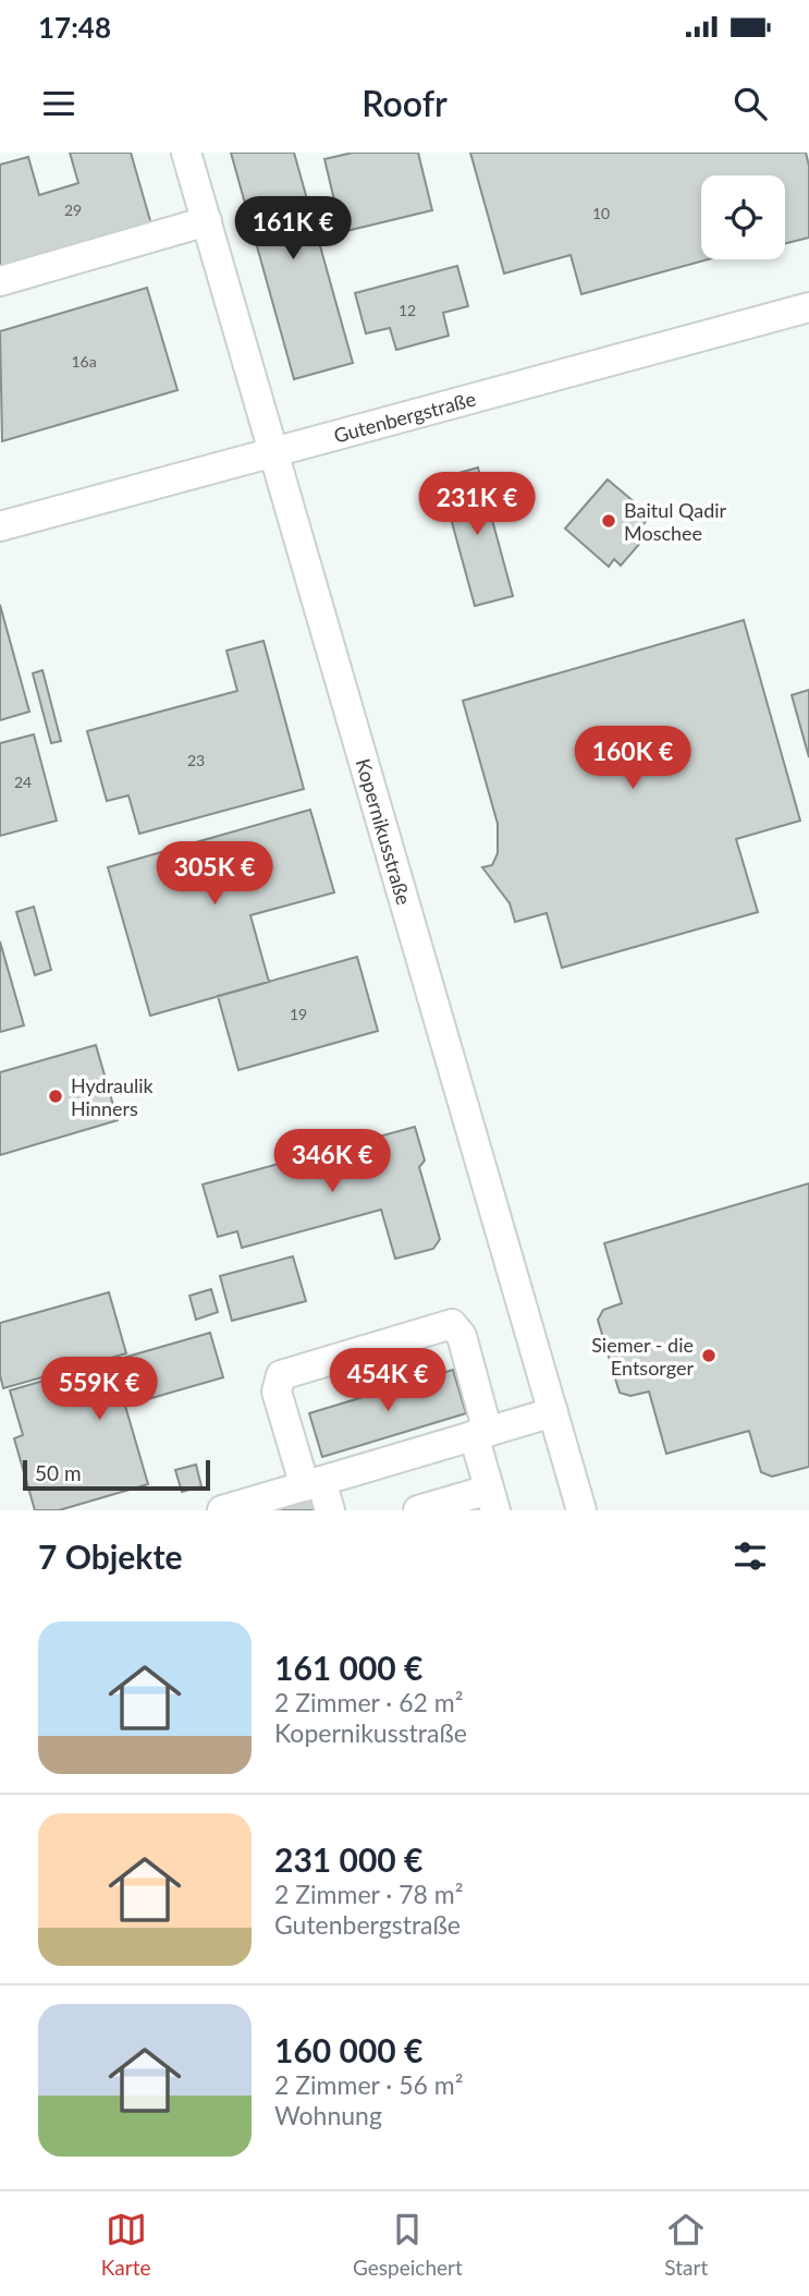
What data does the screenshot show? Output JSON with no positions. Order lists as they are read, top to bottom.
{
  "streets": {
    "street": ["Gutenbergstraße", "Kopernikusstraße"]
  },
  "crossings": [
    ["Gutenbergstraße", "Kopernikusstraße"]
  ],
  "places": ["Baitul Qadir Moschee", "Hydraulik Hinners", "Siemer - die Entsorger"],
  "house_numbers": [
    "29",
    "10",
    "12",
    "16a",
    "23",
    "24",
    "19"
  ],
  "scale_bar": "50 m",
  "page": {
    "status": "17:48",
    "header": "Roofr",
    "price": [
      "161K €",
      "231K €",
      "160K €",
      "305K €",
      "346K €",
      "454K €",
      "559K €"
    ],
    "scale": "50 m",
    "heading": "7 Objekte",
    "list": [
      {
        "name": "161 000 €",
        "note": "2 Zimmer · 62 m² · Kopernikusstraße"
      },
      {
        "name": "231 000 €",
        "note": "2 Zimmer · 78 m² · Gutenbergstraße"
      },
      {
        "name": "160 000 €",
        "note": "2 Zimmer · 56 m² · Wohnung"
      }
    ],
    "tabs": ["Karte", "Gespeichert", "Start"]
  }
}
